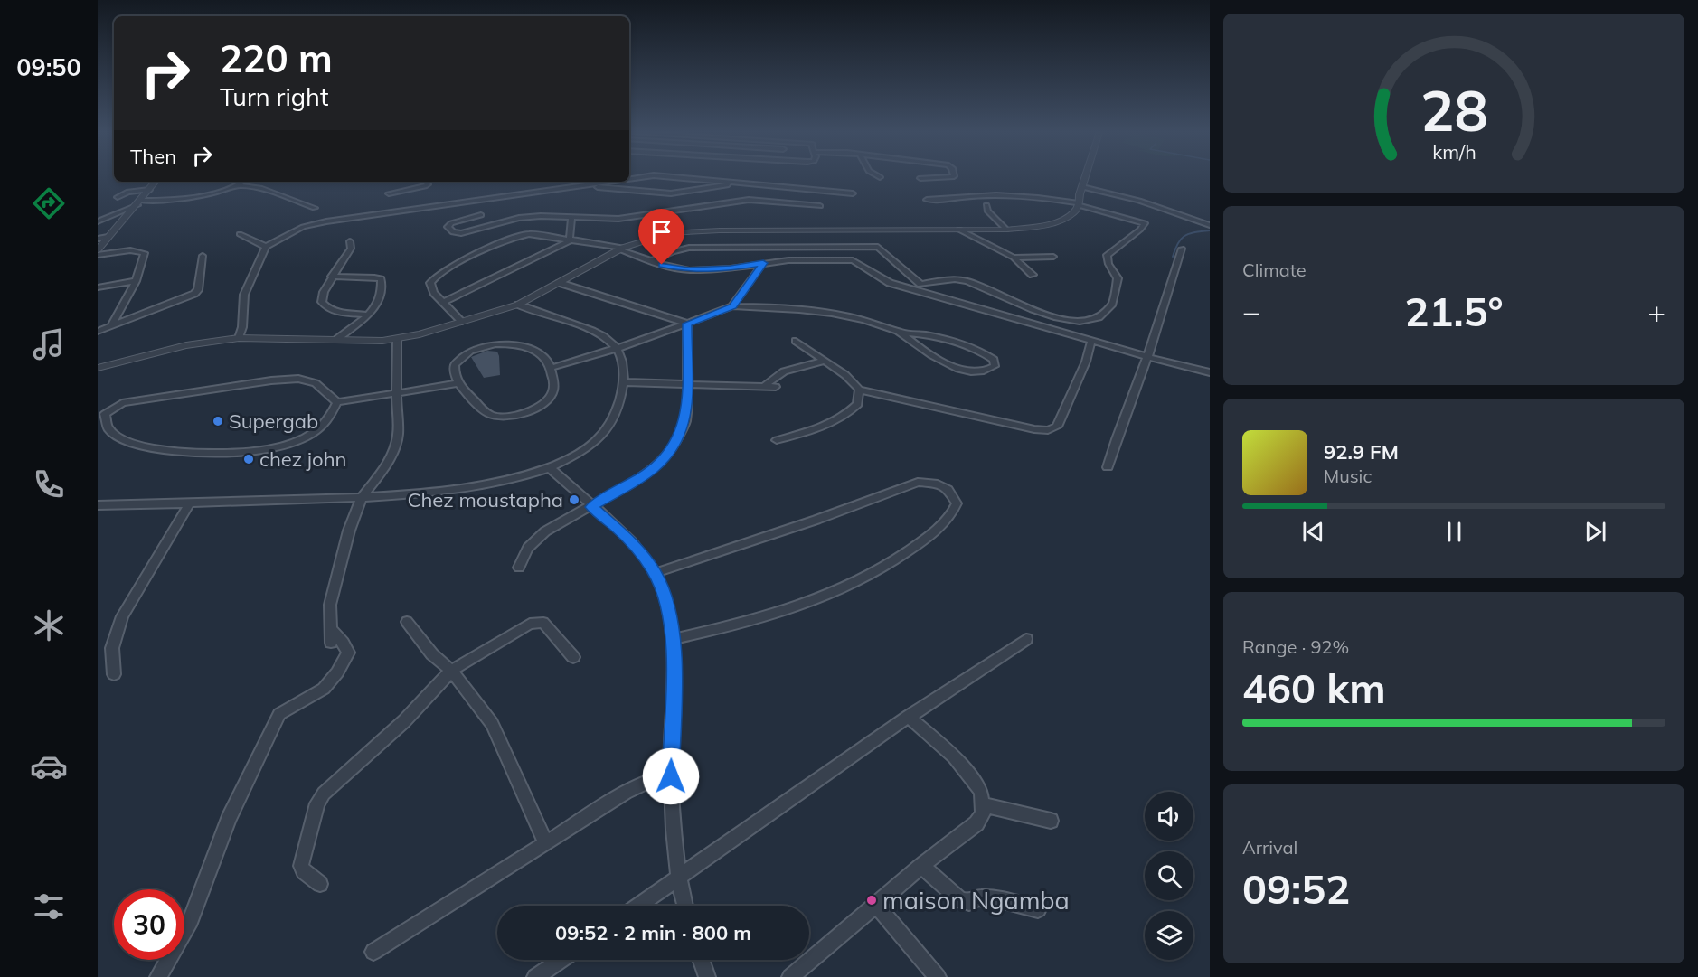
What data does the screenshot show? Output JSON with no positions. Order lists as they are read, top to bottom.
{
  "places": [
    "Supergab",
    "chez john",
    "Chez moustapha",
    "maison Ngamba"
  ],
  "page": {
    "tabs": "09:50",
    "turn": ["220 m", "Turn right"],
    "then": "Then",
    "tile": [
      "Climate",
      ["Range · 92%", "460 km"],
      ["Arrival", "09:52"]
    ],
    "heat": ["−", "21.5°", "+"],
    "song": ["92.9 FM", "Music"],
    "limit": "30",
    "trip": "09:52 · 2 min · 800 m",
    "gauge": ["28", "km/h"]
  }
}
